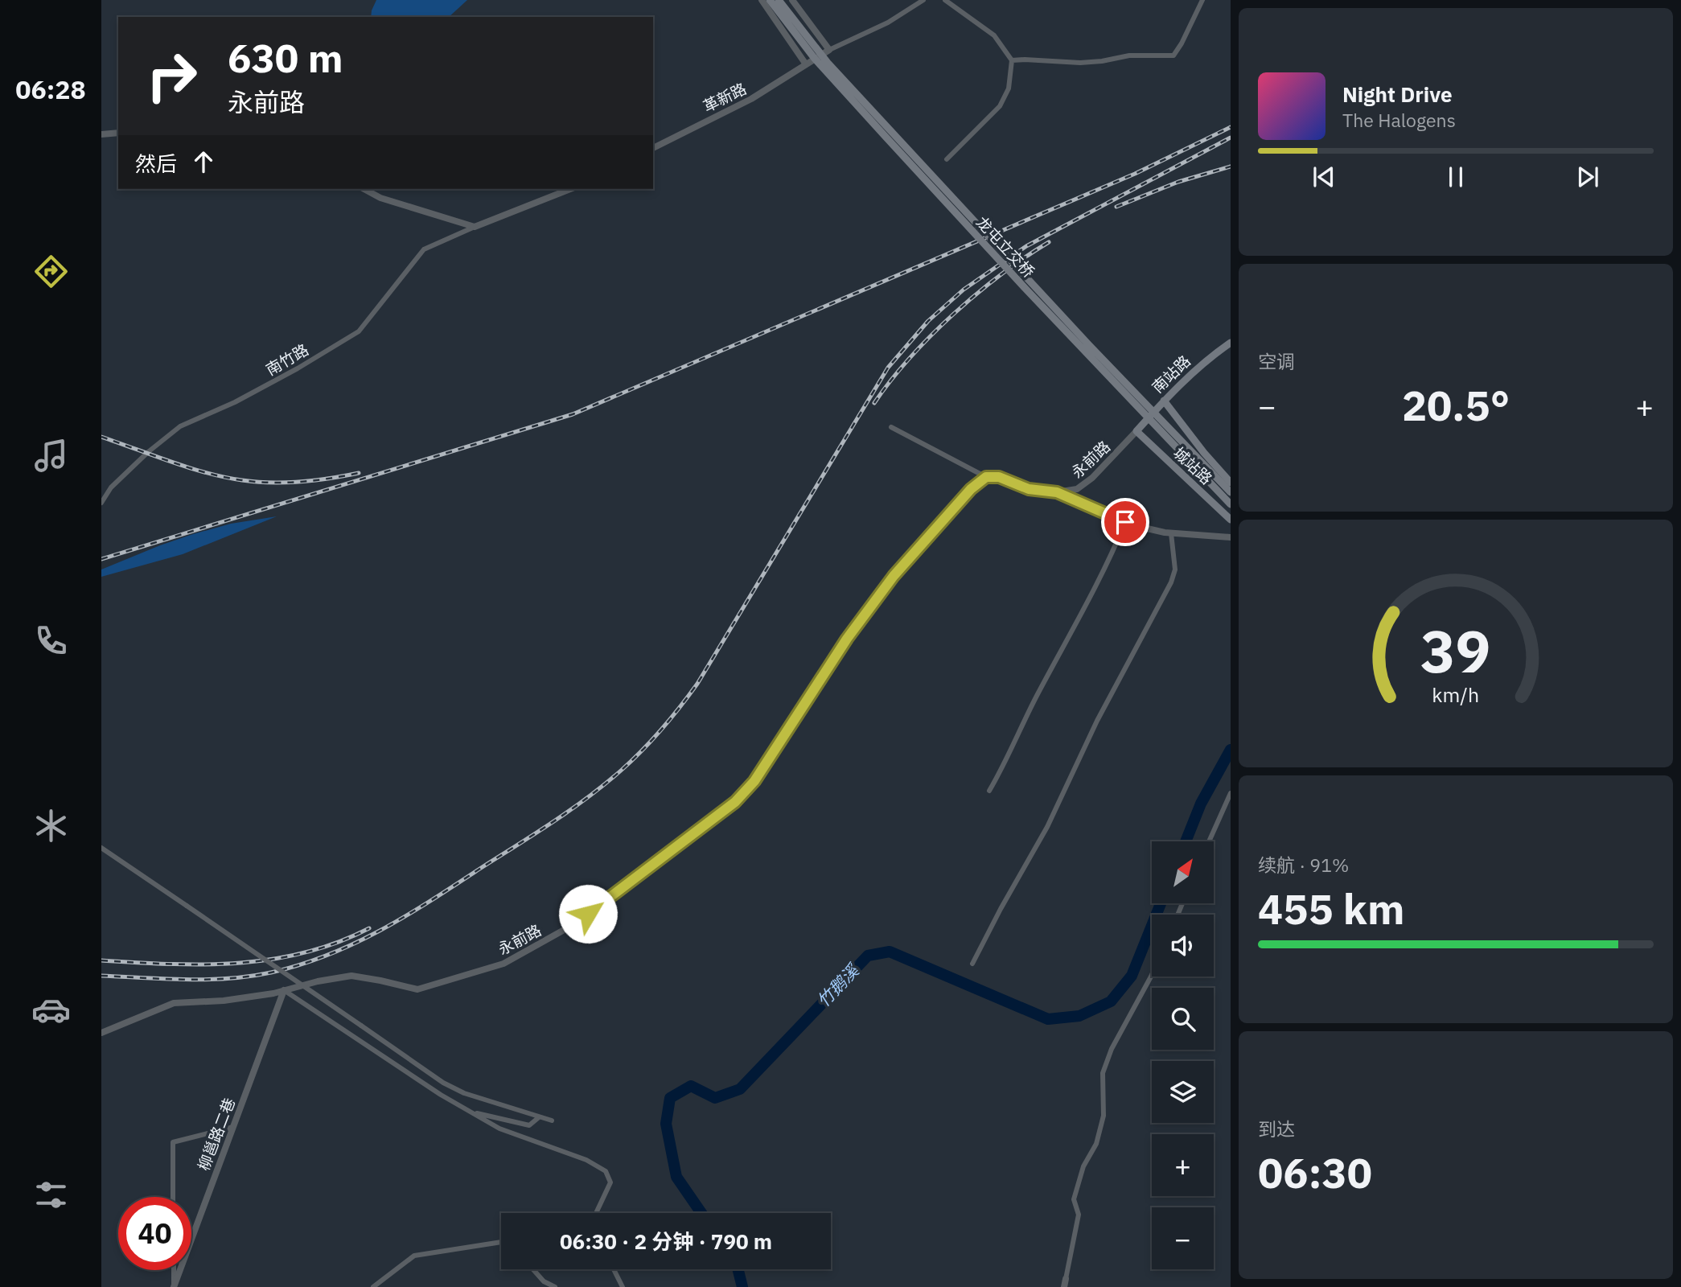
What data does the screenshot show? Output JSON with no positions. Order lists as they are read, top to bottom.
{
  "streets": {
    "main road": ["龙屯立交桥", "南站路", "城站路"],
    "street": [
      "革新路",
      "南竹路",
      "永前路",
      "柳邕路二巷"
    ]
  },
  "crossings": [
    ["南站路", "永前路"],
    ["南站路", "城站路"],
    ["永前路", "城站路"],
    ["永前路", "柳邕路二巷"]
  ],
  "water": ["竹鹅溪"],
  "north": "top right",
  "page": {
    "tabs": "06:28",
    "turn": ["630 m", "永前路"],
    "song": ["Night Drive", "The Halogens"],
    "then": "然后",
    "tile": [
      "空调",
      ["续航 · 91%", "455 km"],
      ["到达", "06:30"]
    ],
    "heat": ["−", "20.5°", "+"],
    "map_buttons": ["+", "−"],
    "limit": "40",
    "trip": "06:30 · 2 分钟 · 790 m",
    "gauge": ["39", "km/h"]
  }
}
